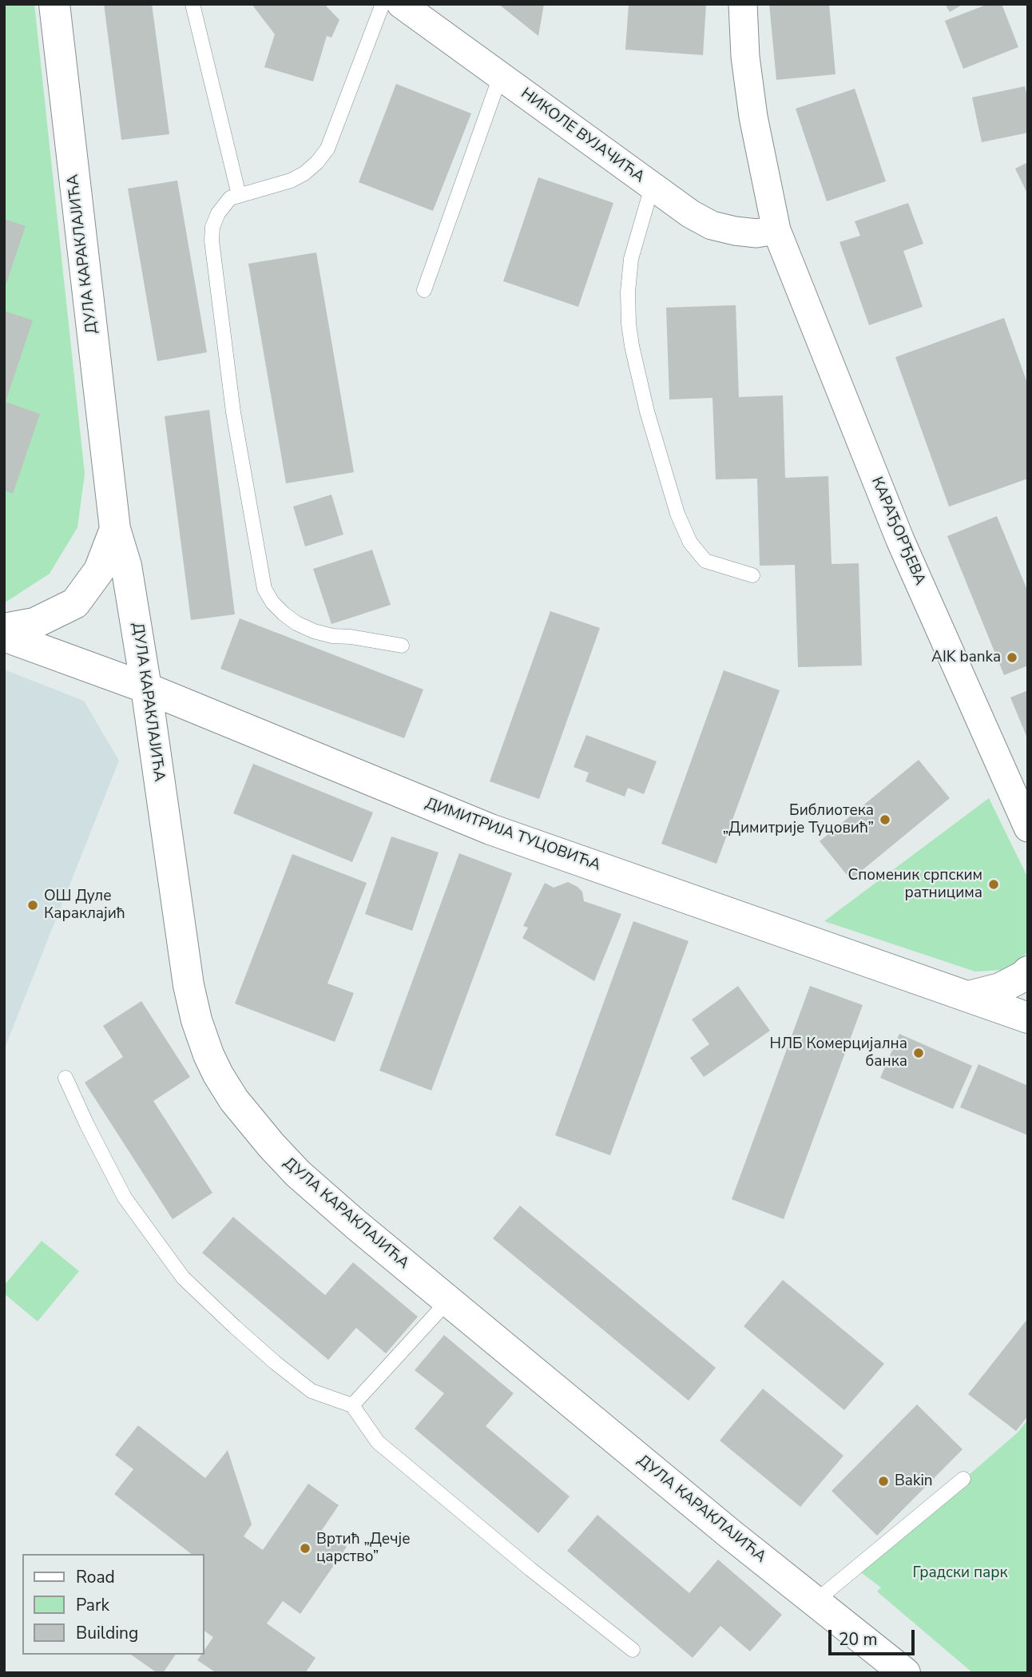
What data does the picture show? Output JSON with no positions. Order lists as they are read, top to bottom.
{
  "streets": {
    "street": [
      "НИКОЛЕ ВУЈАЧИЋА",
      "ДУЛА КАРАКЛАЈИЋА",
      "КАРАЂОРЂЕВА",
      "ДИМИТРИЈА ТУЦОВИЋА"
    ]
  },
  "crossings": [
    ["НИКОЛЕ ВУЈАЧИЋА", "КАРАЂОРЂЕВА"],
    ["ДУЛА КАРАКЛАЈИЋА", "ДИМИТРИЈА ТУЦОВИЋА"]
  ],
  "parks": ["Градски парк"],
  "places": [
    "AIK banka",
    "Библиотека „Димитрије Туцовић”",
    "Споменик српским ратницима",
    "ОШ Дуле Караклајић",
    "НЛБ Комерцијална банка",
    "Bakin",
    "Вртић „Дечје царство”"
  ],
  "legend": ["Road", "Park", "Building"],
  "scale_bar": "20 m"
}
